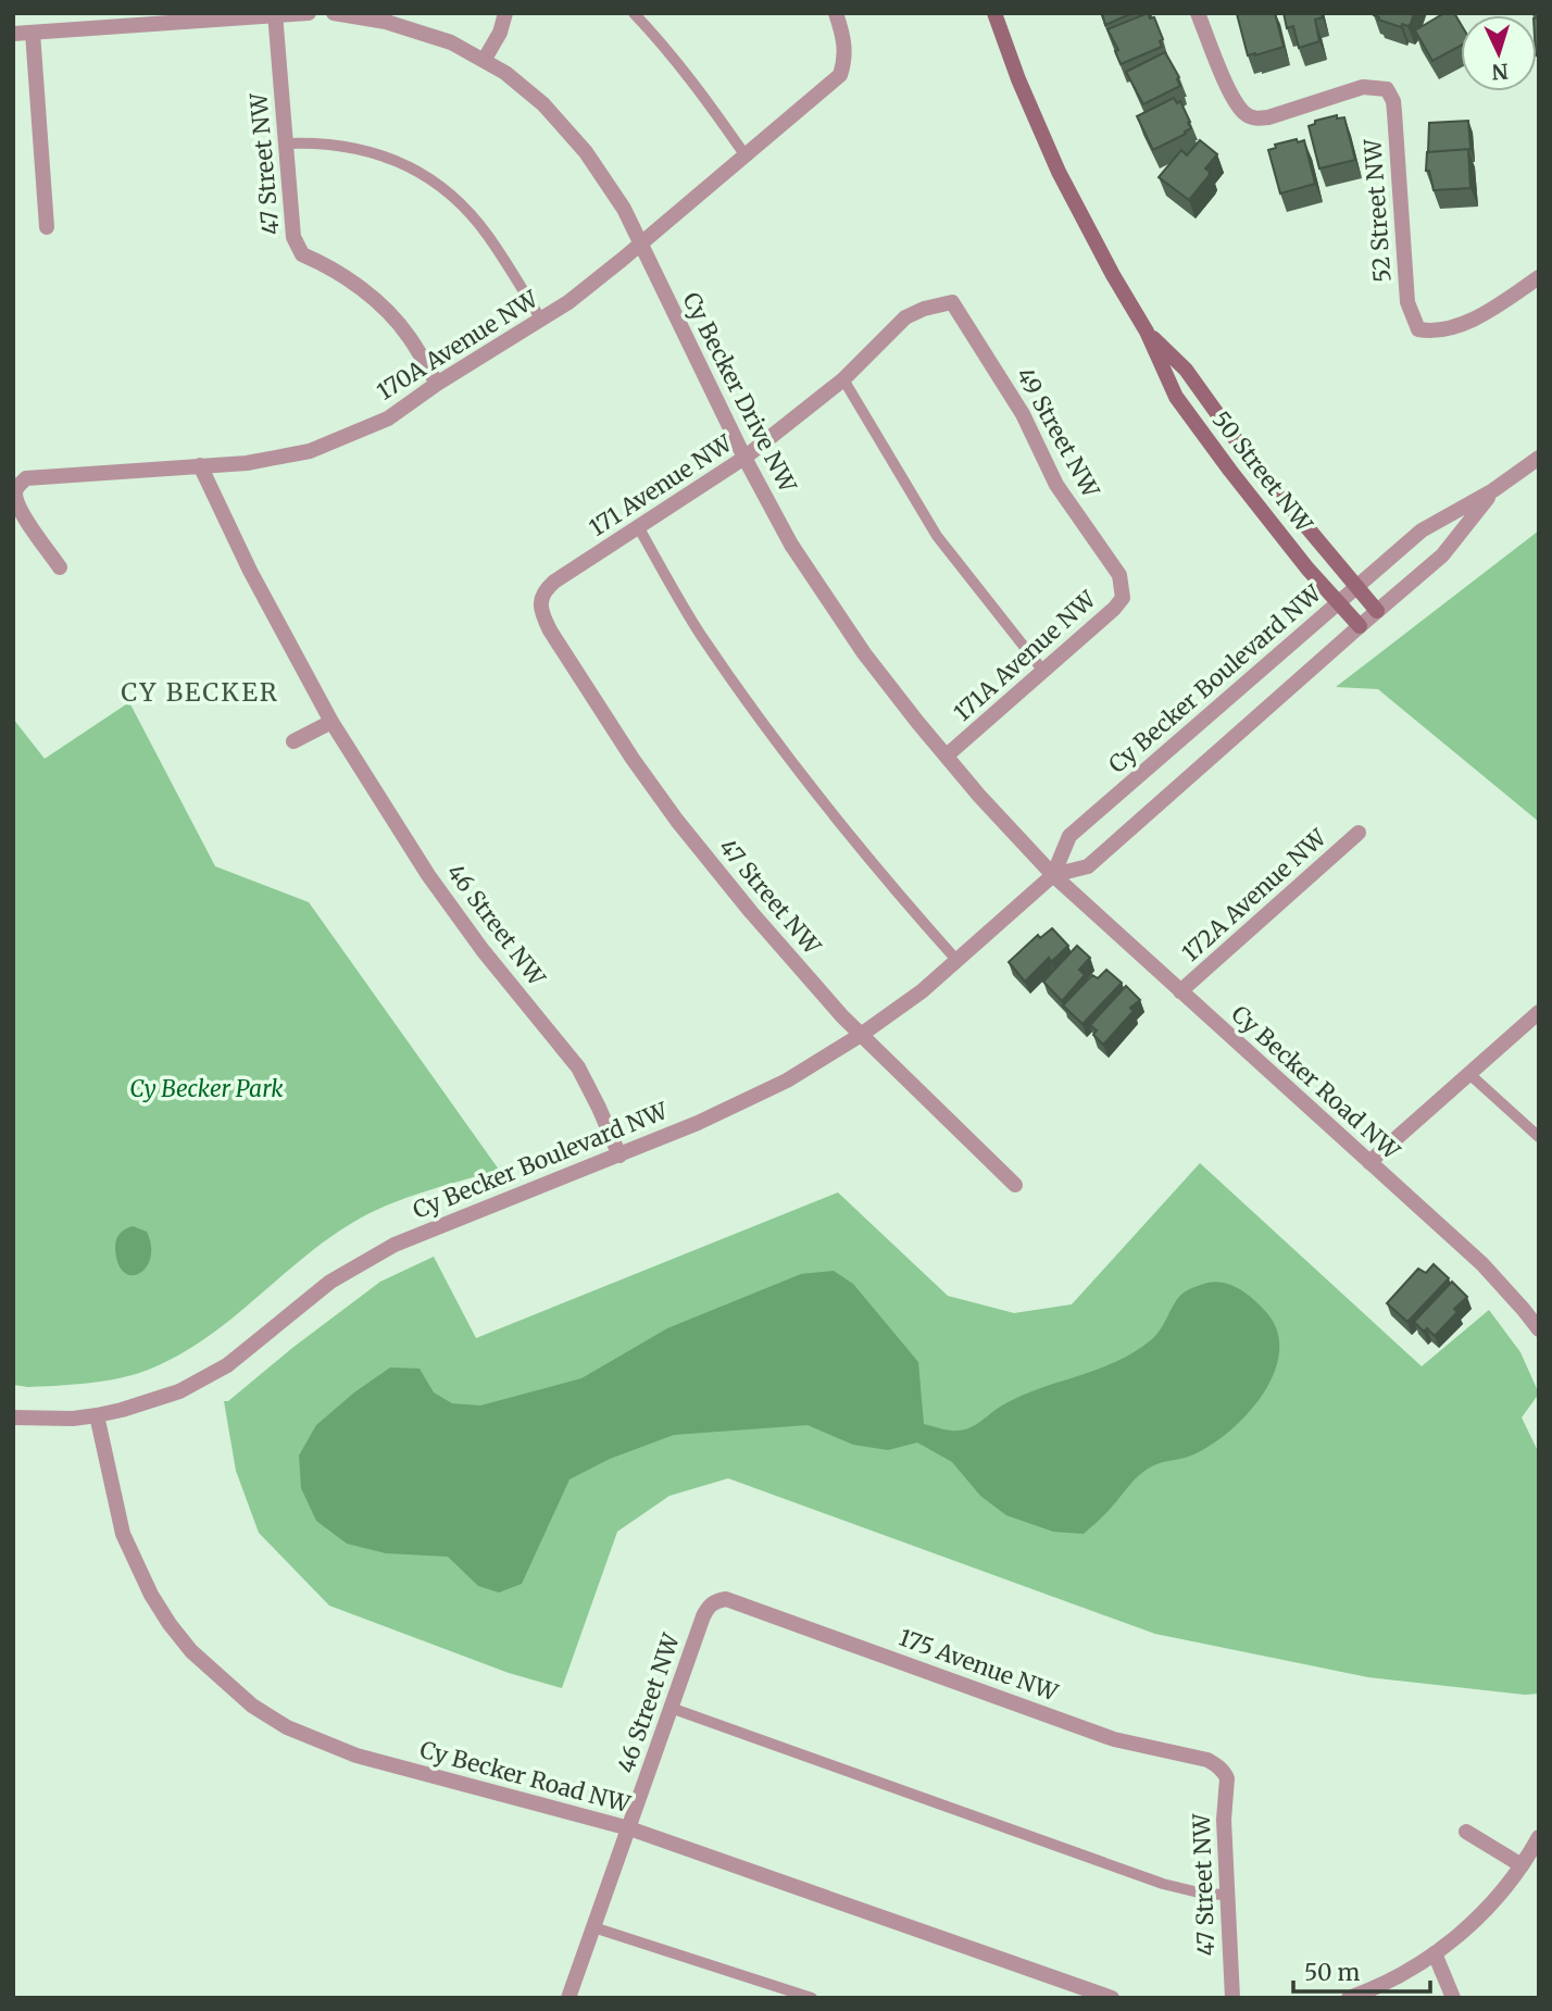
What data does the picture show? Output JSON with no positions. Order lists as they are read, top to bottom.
{
  "streets": {
    "main road": ["50 Street NW"],
    "street": [
      "47 Street NW",
      "52 Street NW",
      "170A Avenue NW",
      "Cy Becker Drive NW",
      "49 Street NW",
      "171 Avenue NW",
      "171A Avenue NW",
      "Cy Becker Boulevard NW",
      "172A Avenue NW",
      "46 Street NW",
      "Cy Becker Road NW",
      "175 Avenue NW"
    ]
  },
  "crossings": [
    ["47 Street NW", "170A Avenue NW"],
    ["47 Street NW", "171 Avenue NW"],
    ["47 Street NW", "Cy Becker Boulevard NW"],
    ["47 Street NW", "175 Avenue NW"],
    ["170A Avenue NW", "Cy Becker Drive NW"],
    ["170A Avenue NW", "46 Street NW"],
    ["Cy Becker Drive NW", "171 Avenue NW"],
    ["Cy Becker Drive NW", "171A Avenue NW"],
    ["Cy Becker Drive NW", "Cy Becker Boulevard NW"],
    ["Cy Becker Drive NW", "Cy Becker Road NW"],
    ["49 Street NW", "171 Avenue NW"],
    ["49 Street NW", "171A Avenue NW"],
    ["50 Street NW", "Cy Becker Boulevard NW"],
    ["Cy Becker Boulevard NW", "46 Street NW"],
    ["Cy Becker Boulevard NW", "Cy Becker Road NW"],
    ["172A Avenue NW", "Cy Becker Road NW"],
    ["46 Street NW", "Cy Becker Road NW"],
    ["46 Street NW", "175 Avenue NW"]
  ],
  "districts": ["CY BECKER"],
  "parks": ["Cy Becker Park"],
  "scale_bar": "50 m",
  "north": "bottom"
}
